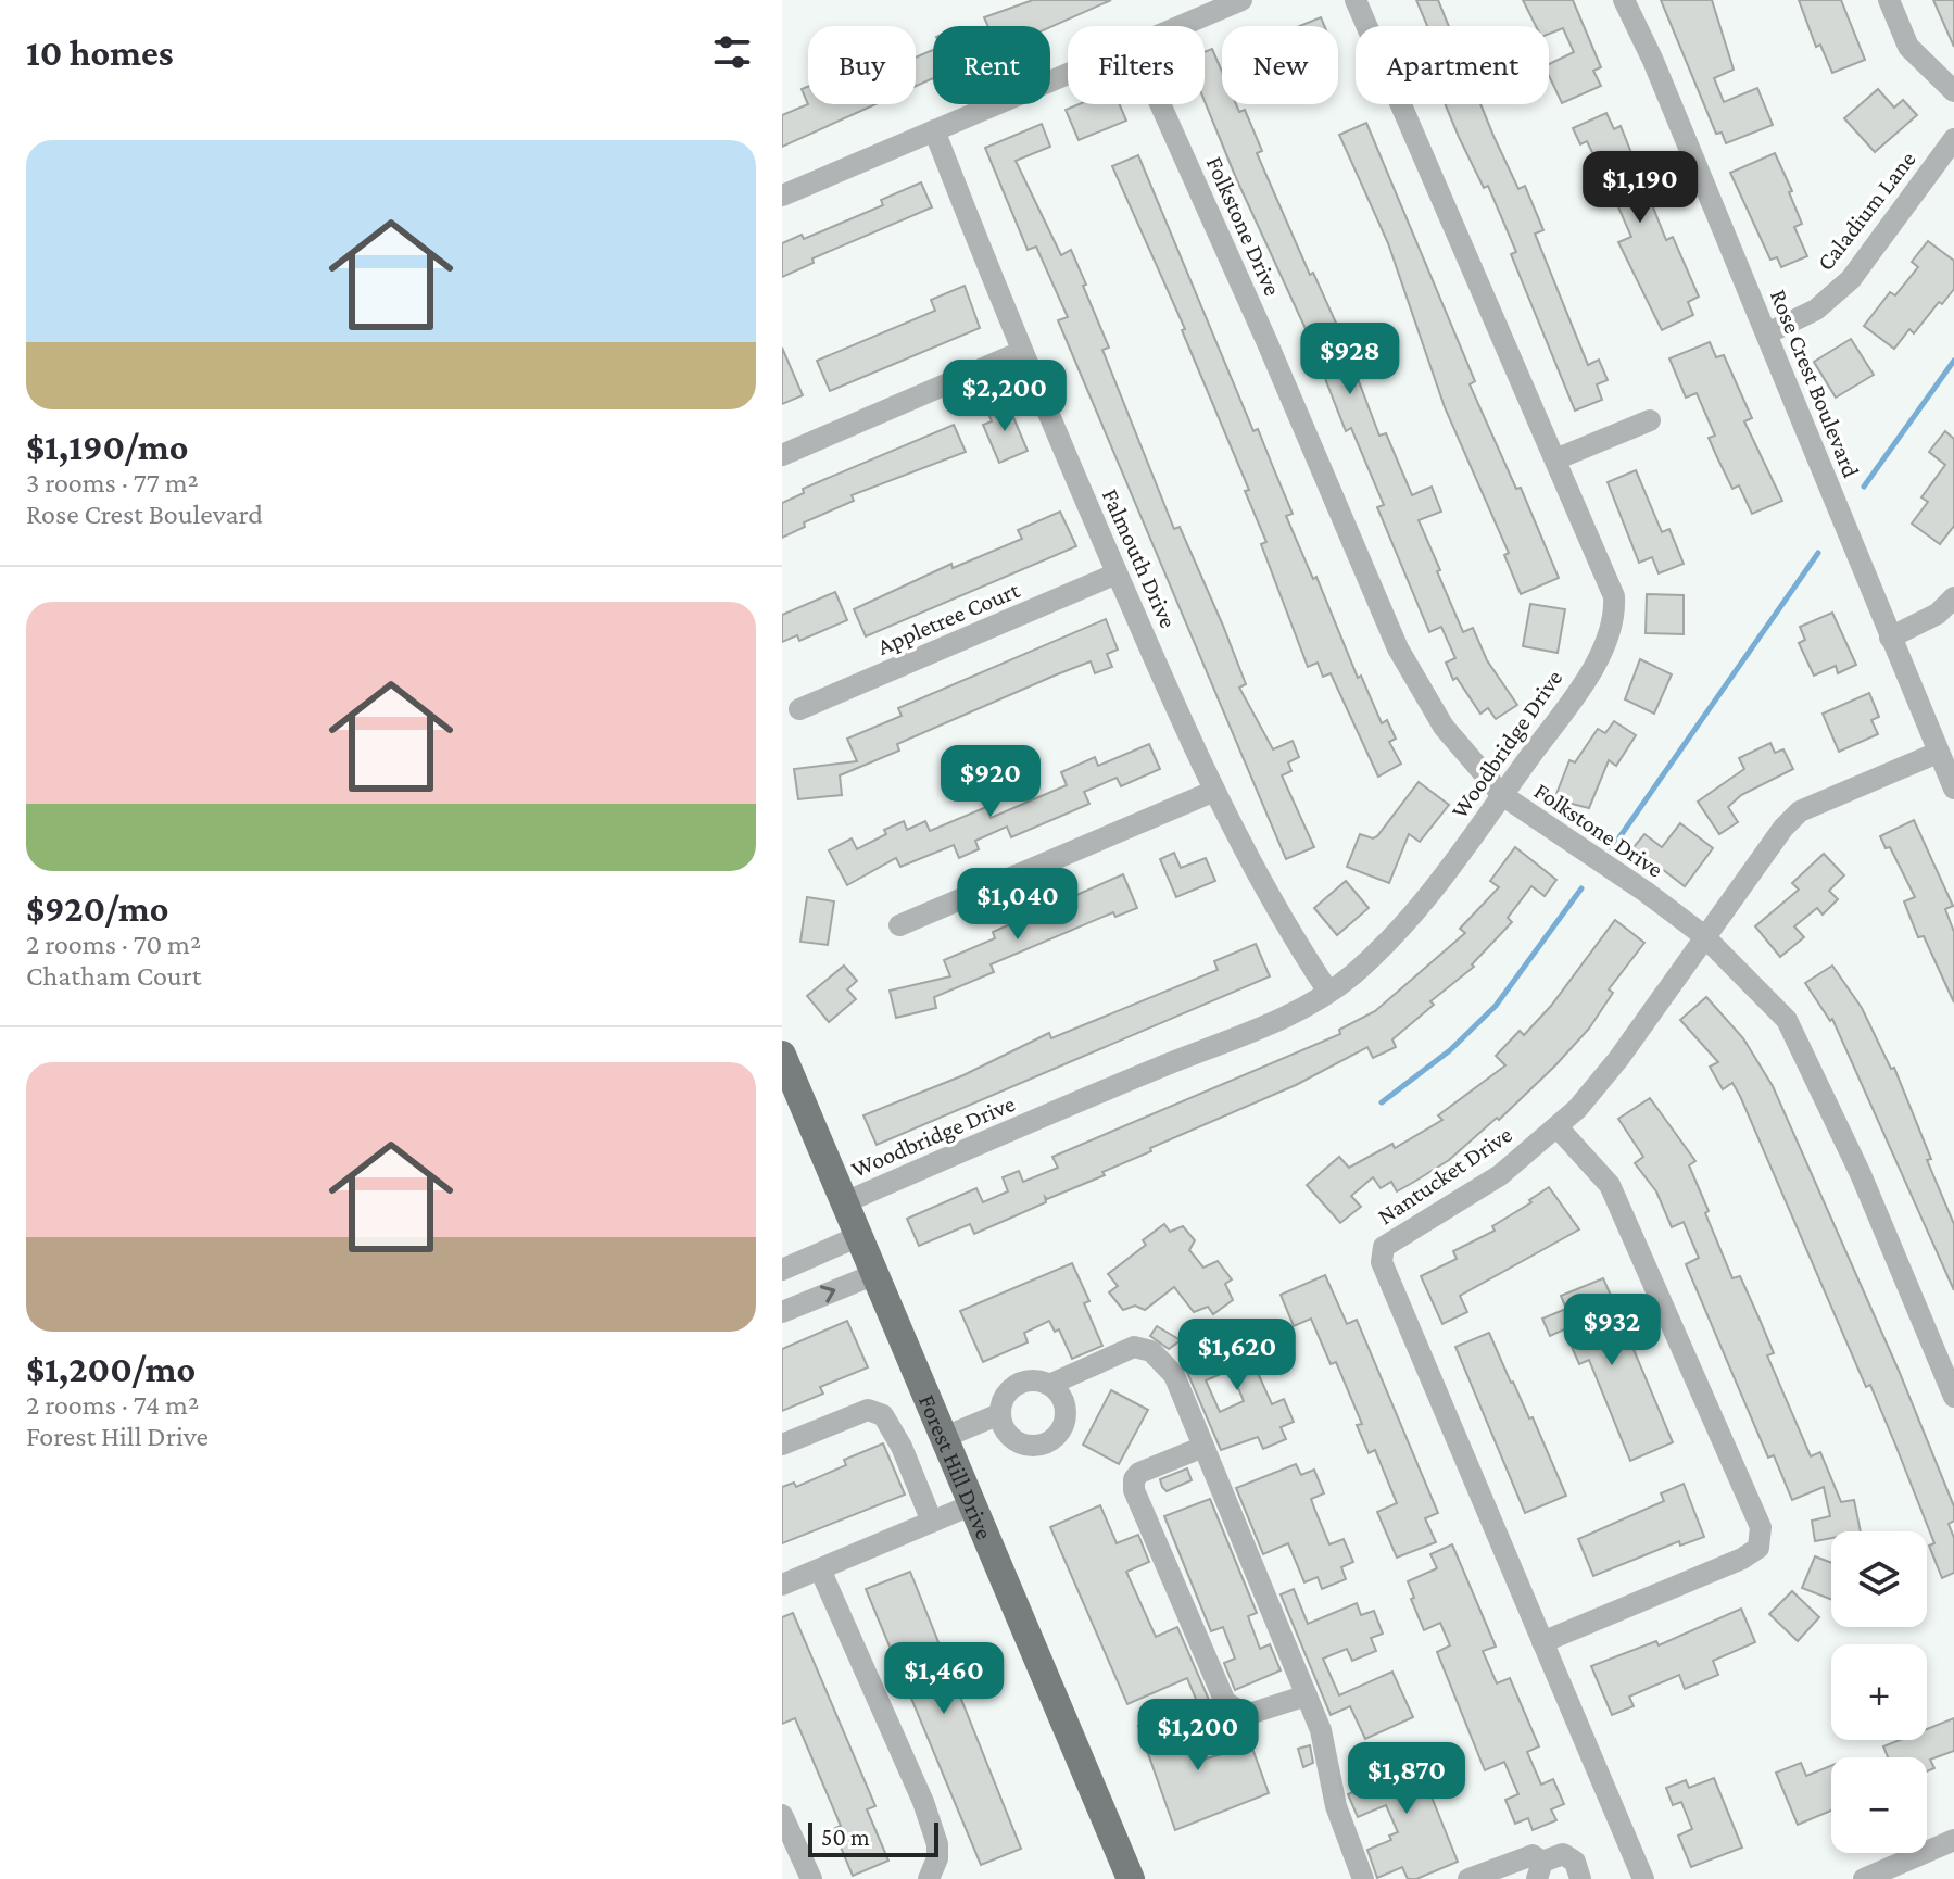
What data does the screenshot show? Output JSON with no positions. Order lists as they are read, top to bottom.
{
  "streets": {
    "main road": ["Forest Hill Drive"],
    "street": [
      "Caladium Lane",
      "Folkstone Drive",
      "Rose Crest Boulevard",
      "Falmouth Drive",
      "Appletree Court",
      "Woodbridge Drive",
      "Nantucket Drive"
    ]
  },
  "crossings": [
    ["Caladium Lane", "Rose Crest Boulevard"],
    ["Folkstone Drive", "Woodbridge Drive"],
    ["Folkstone Drive", "Nantucket Drive"],
    ["Rose Crest Boulevard", "Nantucket Drive"],
    ["Falmouth Drive", "Appletree Court"],
    ["Falmouth Drive", "Woodbridge Drive"],
    ["Woodbridge Drive", "Forest Hill Drive"]
  ],
  "scale_bar": "50 m",
  "page": {
    "heading": "10 homes",
    "chip": [
      "Buy",
      "Rent",
      "Filters",
      "New",
      "Apartment"
    ],
    "list": [
      {
        "name": "$1,190/mo",
        "note": "3 rooms · 77 m² · Rose Crest Boulevard"
      },
      {
        "name": "$920/mo",
        "note": "2 rooms · 70 m² · Chatham Court"
      },
      {
        "name": "$1,200/mo",
        "note": "2 rooms · 74 m² · Forest Hill Drive"
      }
    ],
    "price": [
      "$1,190",
      "$928",
      "$2,200",
      "$920",
      "$1,040",
      "$932",
      "$1,620",
      "$1,460",
      "$1,200",
      "$1,870"
    ],
    "map_buttons": ["+", "−"],
    "scale": "50 m"
  }
}
